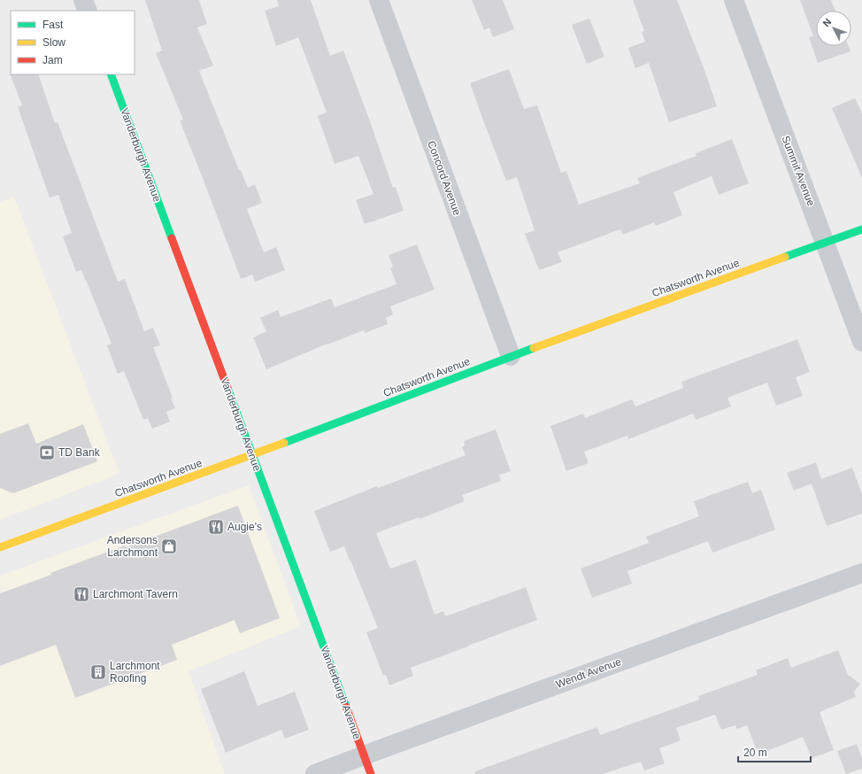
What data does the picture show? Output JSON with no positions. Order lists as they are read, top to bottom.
{
  "streets": {
    "street": [
      "Vanderburgh Avenue",
      "Summit Avenue",
      "Concord Avenue",
      "Chatsworth Avenue",
      "Wendt Avenue"
    ]
  },
  "crossings": [
    ["Vanderburgh Avenue", "Chatsworth Avenue"],
    ["Vanderburgh Avenue", "Wendt Avenue"],
    ["Summit Avenue", "Chatsworth Avenue"],
    ["Concord Avenue", "Chatsworth Avenue"]
  ],
  "places": {
    "bank": ["TD Bank"],
    "restaurant": ["Augie's", "Larchmont Tavern"],
    "shop": ["Andersons Larchmont"],
    "building": ["Larchmont Roofing"]
  },
  "legend": ["Fast", "Slow", "Jam"],
  "scale_bar": "20 m",
  "north": "top left"
}
